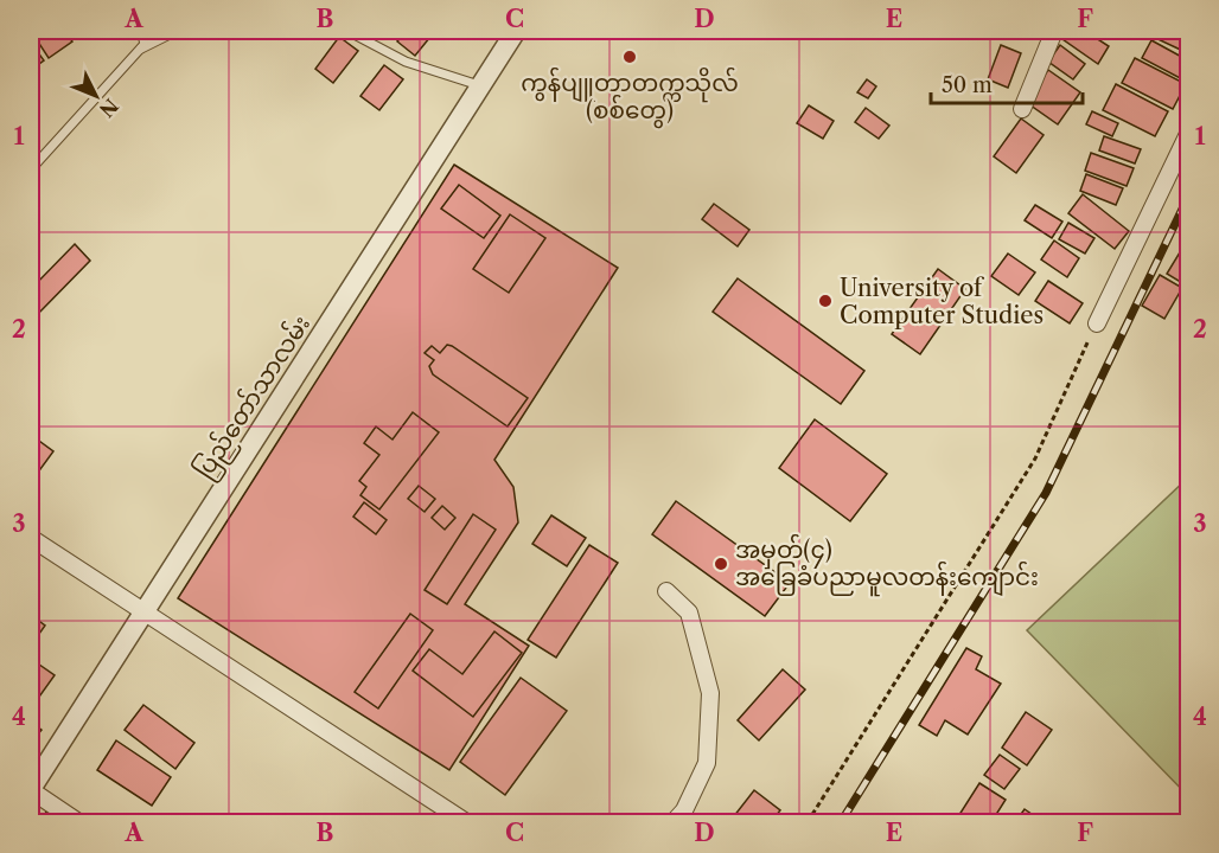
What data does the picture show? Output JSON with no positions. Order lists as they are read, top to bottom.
{
  "streets": {
    "street": ["ပြည်တော်သာလမ်း"]
  },
  "places": ["ကွန်ပျူတာတက္ကသိုလ် (စစ်တွေ)", "University of Computer Studies", "အမှတ်(၄) အခြေခံပညာမူလတန်းကျောင်း"],
  "scale_bar": "50 m",
  "north": "bottom right",
  "grid": {
    "columns": [
      "A",
      "B",
      "C",
      "D",
      "E",
      "F"
    ],
    "rows": [
      "1",
      "2",
      "3",
      "4"
    ]
  }
}
